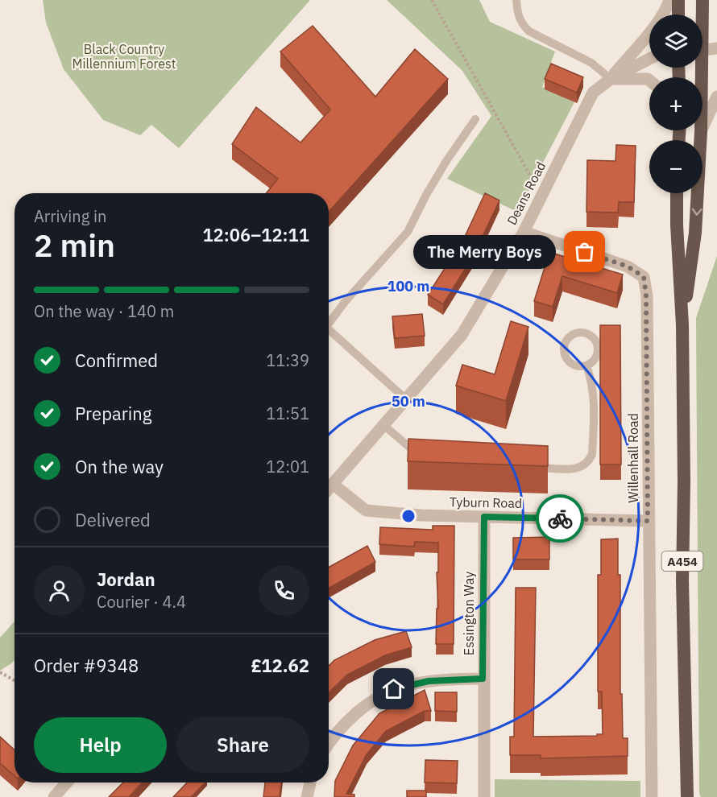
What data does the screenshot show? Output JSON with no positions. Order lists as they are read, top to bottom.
{
  "streets": {
    "highway": ["A454"],
    "street": [
      "Deans Road",
      "Willenhall Road",
      "Tyburn Road",
      "Essington Way"
    ]
  },
  "crossings": [
    ["Deans Road", "Willenhall Road"],
    ["Deans Road", "Tyburn Road"],
    ["Willenhall Road", "Tyburn Road"],
    ["Tyburn Road", "Essington Way"]
  ],
  "parks": ["Black Country Millennium Forest"],
  "places": ["The Merry Boys"],
  "page": {
    "map_buttons": ["+", "−"],
    "heading": ["2 min", "Arriving in", "12:06–12:11"],
    "panel": [
      "Jordan",
      "Courier · 4.4",
      "Order #9348",
      "£12.62"
    ],
    "bubble": "The Merry Boys",
    "bar": "On the way · 140 m",
    "list": [
      ["Confirmed", "11:39"],
      ["Preparing", "11:51"],
      ["On the way", "12:01"],
      "Delivered"
    ],
    "buttons": ["Help", "Share"]
  },
  "rings": ["100 m", "50 m"]
}
